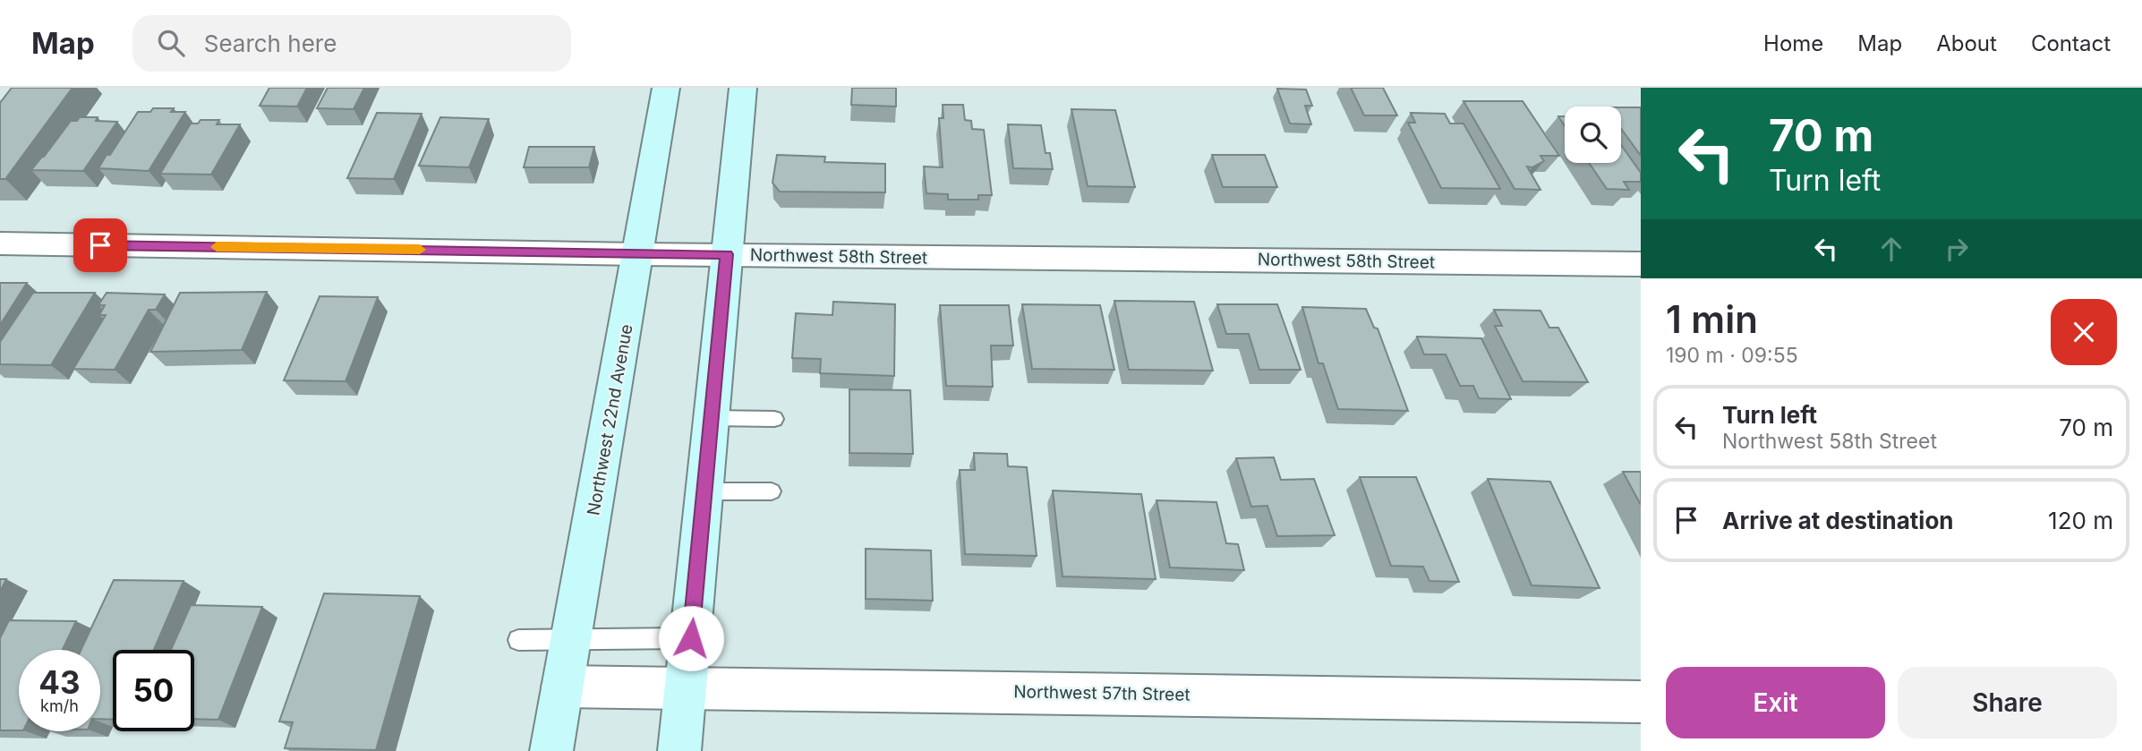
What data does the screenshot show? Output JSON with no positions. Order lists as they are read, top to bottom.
{
  "streets": {
    "main road": ["Northwest 22nd Avenue"],
    "street": ["Northwest 58th Street", "Northwest 57th Street"]
  },
  "crossings": [
    ["Northwest 58th Street", "Northwest 22nd Avenue"],
    ["Northwest 22nd Avenue", "Northwest 57th Street"]
  ],
  "page": {
    "header": "Map",
    "search": "Search here",
    "nav": [
      "Home",
      "Map",
      "About",
      "Contact"
    ],
    "turn": ["70 m", "Turn left"],
    "heading": ["1 min", "190 m · 09:55"],
    "list": [
      {
        "name": "Turn left",
        "note": "Northwest 58th Street",
        "value": "70 m"
      },
      {
        "name": "Arrive at destination",
        "value": "120 m"
      }
    ],
    "speed": "43 km/h",
    "limit": "50",
    "buttons": ["Exit", "Share"]
  }
}
